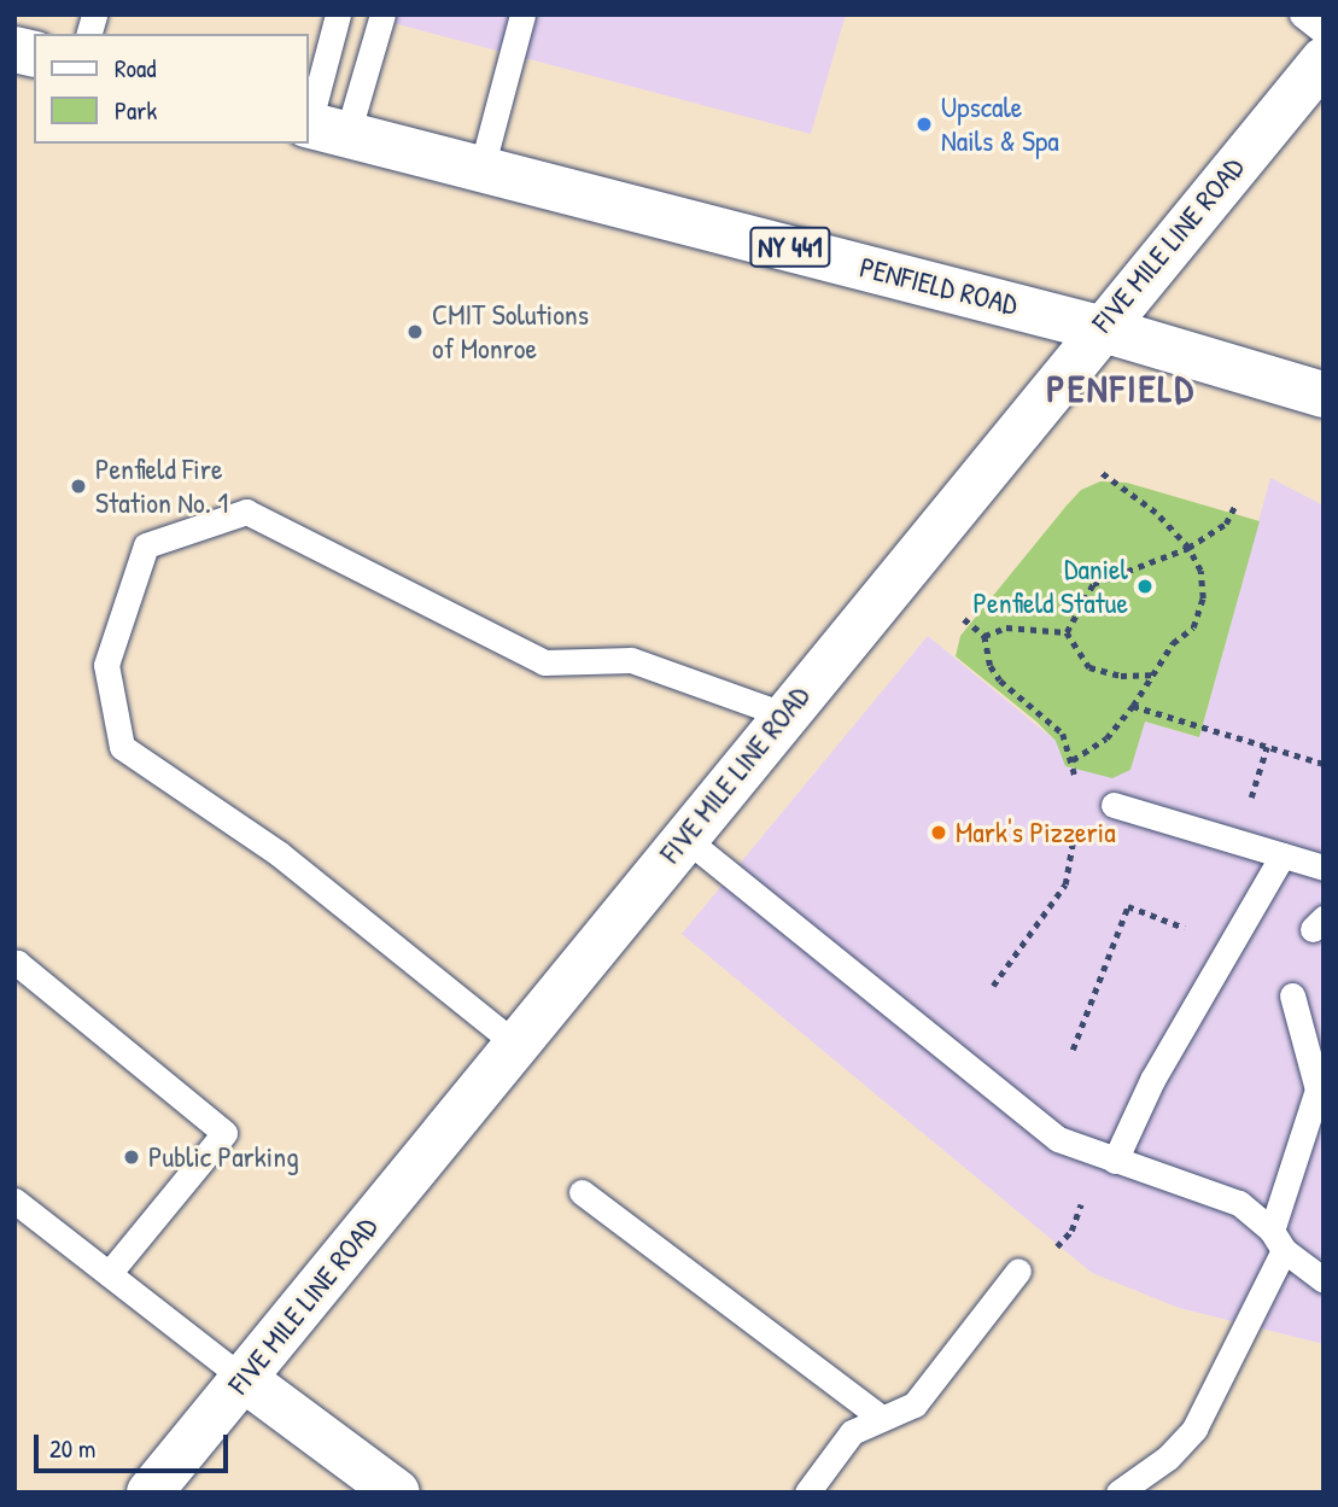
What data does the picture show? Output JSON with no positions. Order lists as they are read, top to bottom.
{
  "streets": {
    "main road": ["FIVE MILE LINE ROAD", "NY 441", "PENFIELD ROAD"]
  },
  "crossings": [
    ["FIVE MILE LINE ROAD", "PENFIELD ROAD"]
  ],
  "districts": ["PENFIELD"],
  "places": [
    "Upscale Nails & Spa",
    "CMIT Solutions of Monroe",
    "Penfield Fire Station No. 1",
    "Daniel Penfield Statue",
    "Mark's Pizzeria",
    "Public Parking"
  ],
  "legend": ["Road", "Park"],
  "scale_bar": "20 m"
}
